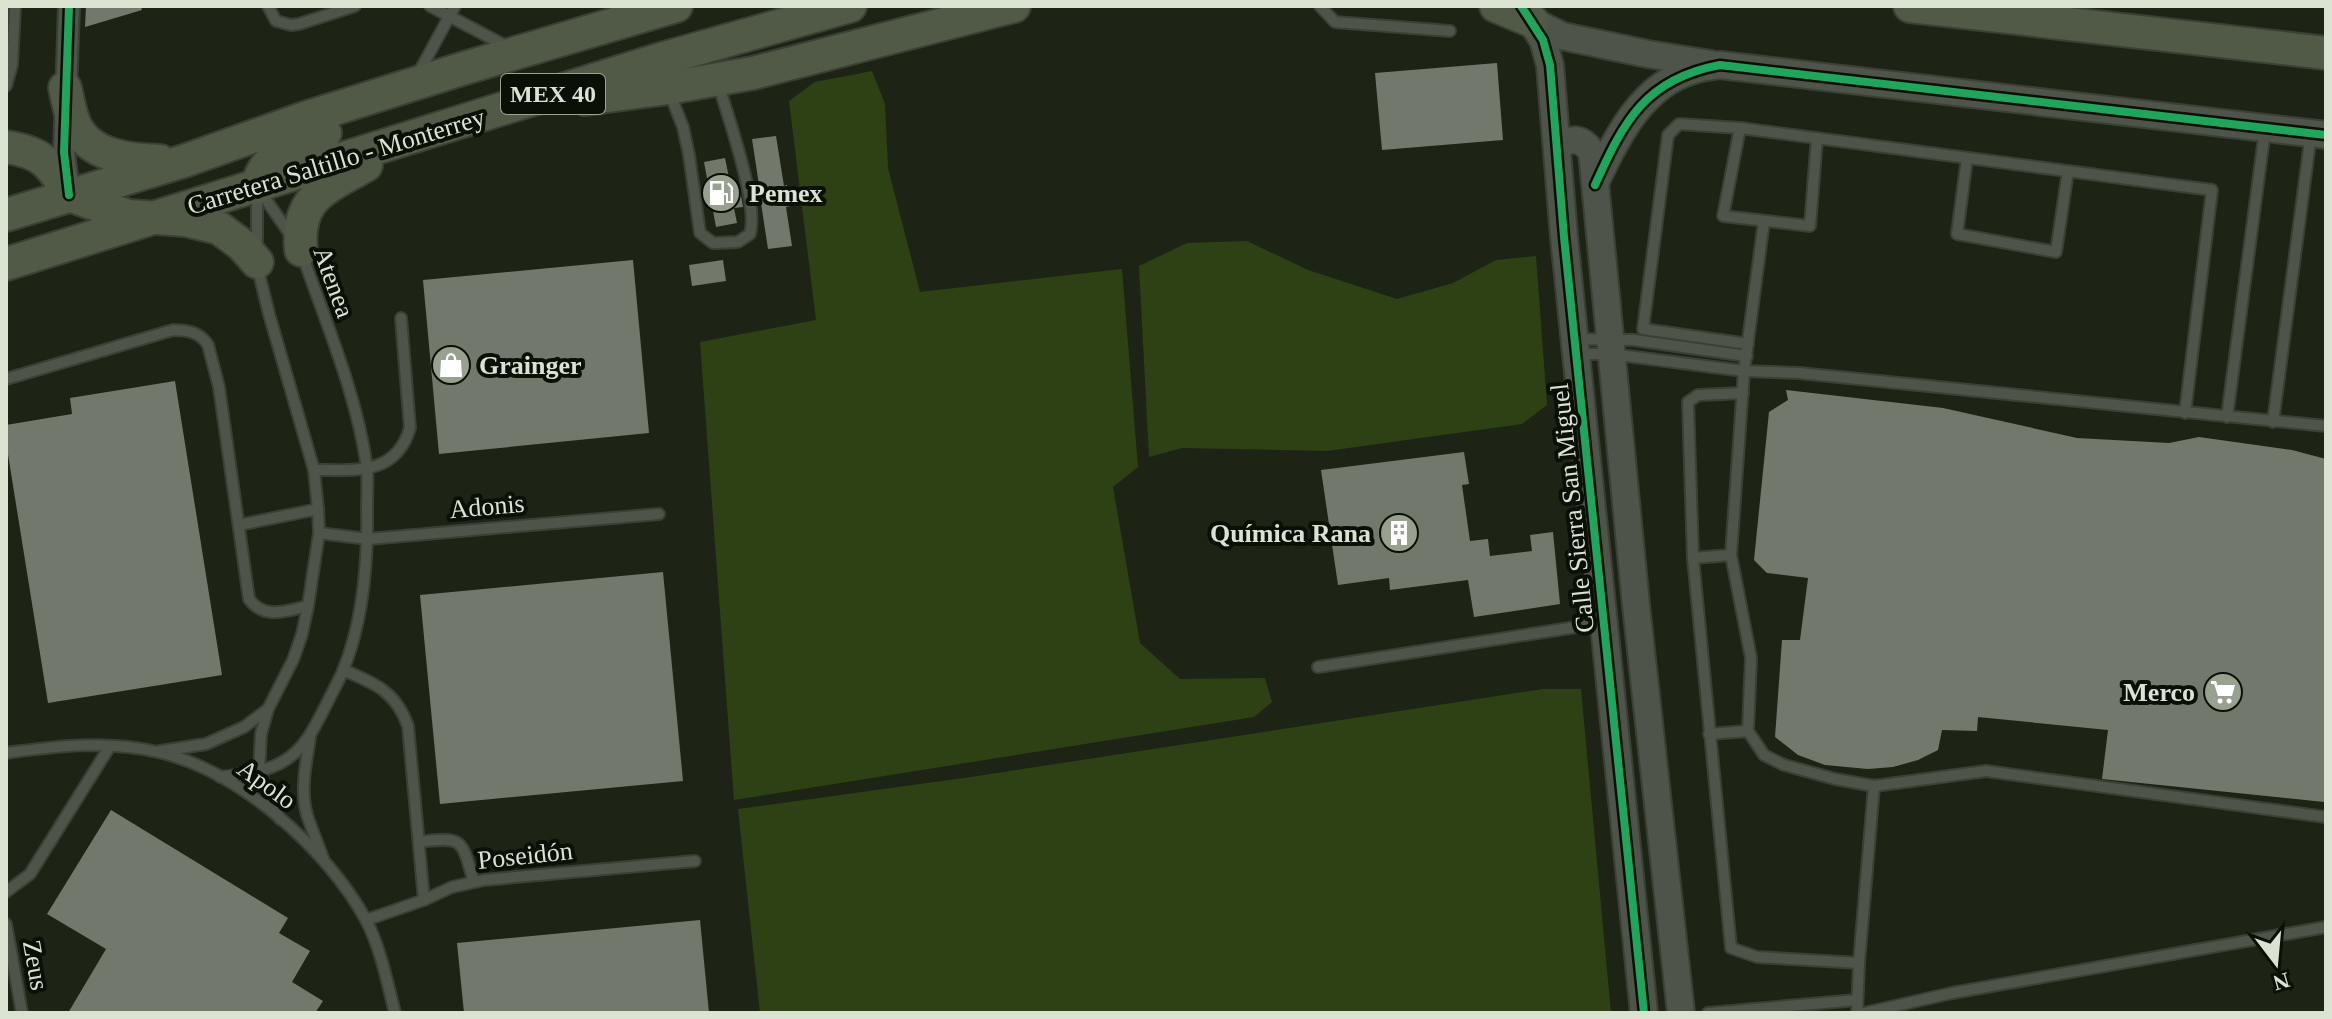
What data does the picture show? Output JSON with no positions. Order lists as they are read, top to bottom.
{
  "streets": {
    "main road": ["MEX 40", "Carretera Saltillo - Monterrey"],
    "street": ["Calle Sierra San Miguel"],
    "lane": [
      "Atenea",
      "Adonis",
      "Apolo",
      "Poseidón",
      "Zeus"
    ]
  },
  "crossings": [
    ["Carretera Saltillo - Monterrey", "Atenea"],
    ["Atenea", "Adonis"],
    ["Atenea", "Apolo"],
    ["Apolo", "Poseidón"]
  ],
  "places": {
    "fuel station": ["Pemex"],
    "shop": ["Grainger"],
    "building": ["Química Rana"],
    "supermarket": ["Merco"]
  },
  "north": "bottom"
}
